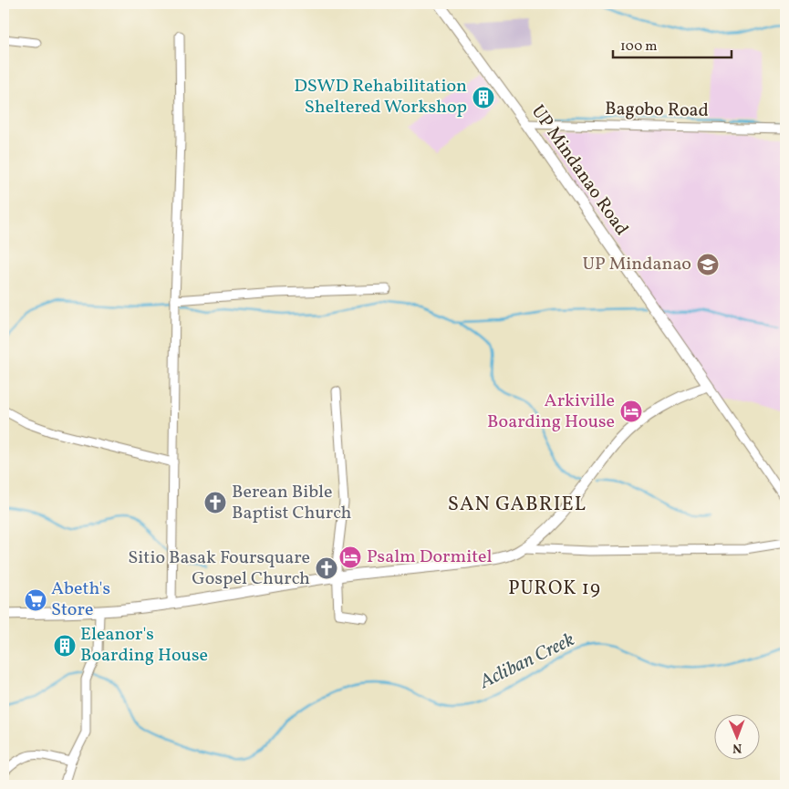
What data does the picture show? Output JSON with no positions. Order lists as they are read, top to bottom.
{
  "streets": {
    "street": ["Bagobo Road", "UP Mindanao Road"]
  },
  "crossings": [
    ["Bagobo Road", "UP Mindanao Road"]
  ],
  "districts": ["SAN GABRIEL", "PUROK 19"],
  "water": ["Acliban Creek"],
  "places": {
    "building": ["DSWD Rehabilitation Sheltered Workshop", "Eleanor's Boarding House"],
    "school or university": ["UP Mindanao"],
    "hotel": ["Arkiville Boarding House", "Psalm Dormitel"],
    "church": ["Berean Bible Baptist Church", "Sitio Basak Foursquare Gospel Church"],
    "supermarket": ["Abeth's Store"]
  },
  "scale_bar": "100 m",
  "north": "bottom"
}
